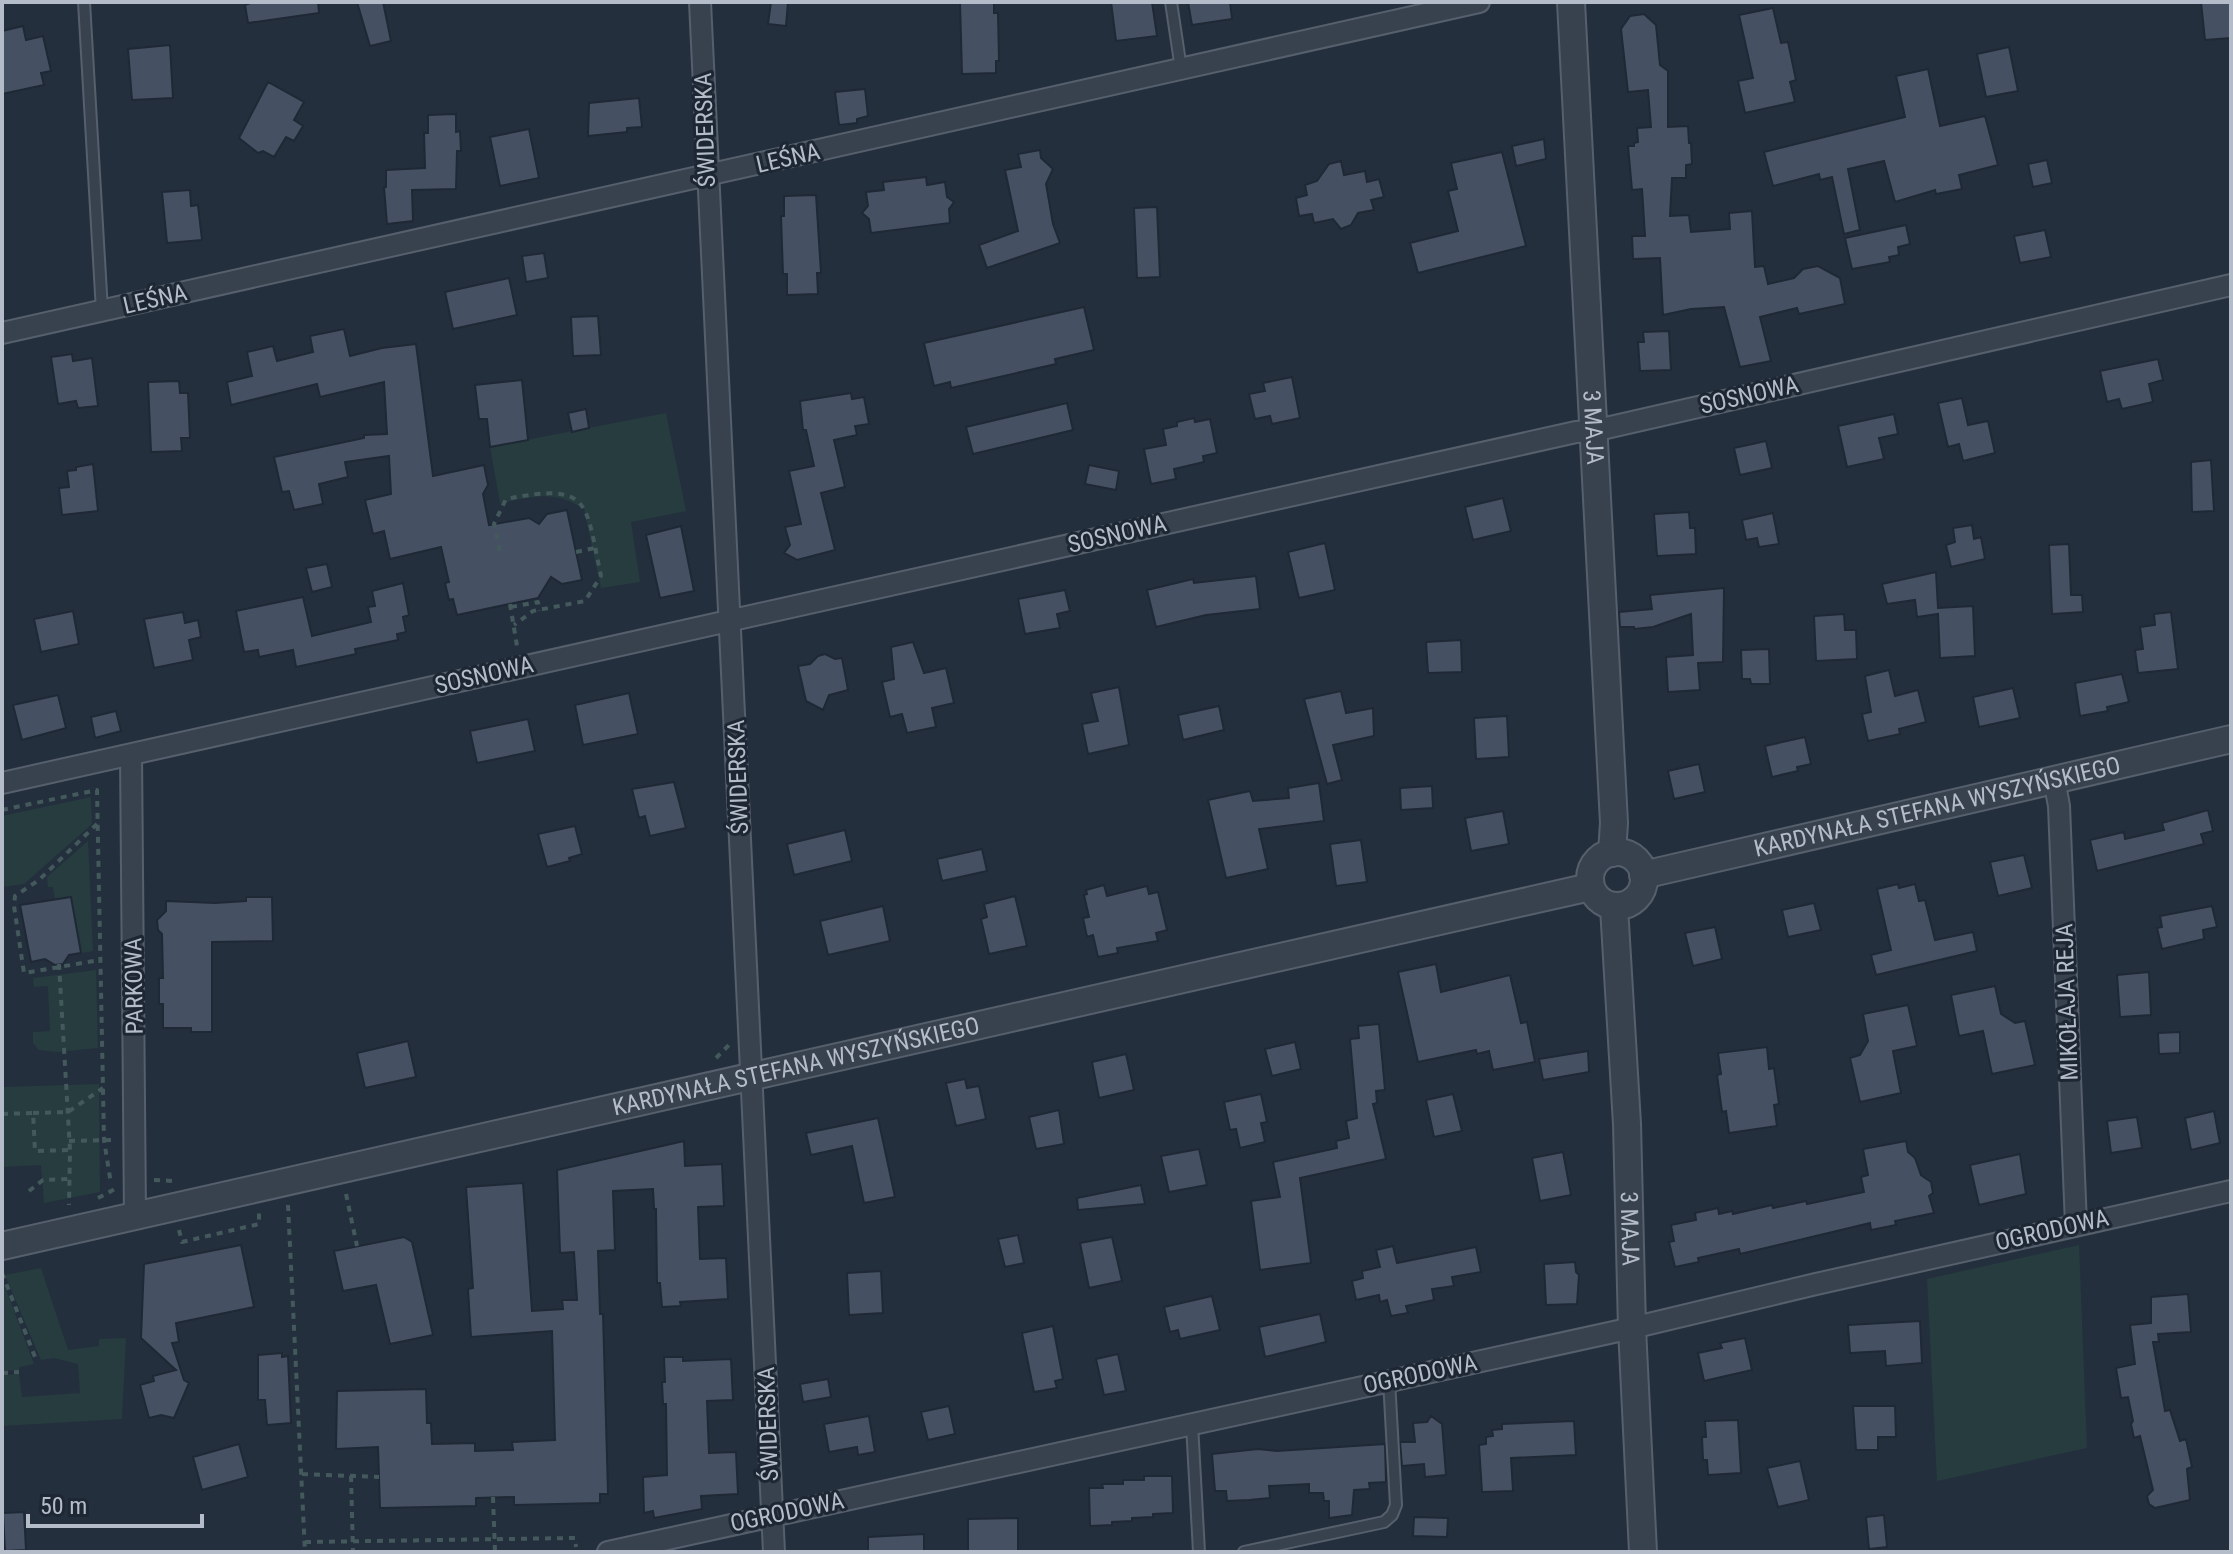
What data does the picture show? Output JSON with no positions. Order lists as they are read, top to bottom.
{
  "streets": {
    "street": [
      "ŚWIDERSKA",
      "LEŚNA",
      "SOSNOWA",
      "3 MAJA",
      "KARDYNAŁA STEFANA WYSZYŃSKIEGO",
      "PARKOWA",
      "MIKOŁAJA REJA",
      "OGRODOWA"
    ]
  },
  "crossings": [
    ["ŚWIDERSKA", "LEŚNA"],
    ["ŚWIDERSKA", "SOSNOWA"],
    ["ŚWIDERSKA", "KARDYNAŁA STEFANA WYSZYŃSKIEGO"],
    ["ŚWIDERSKA", "OGRODOWA"],
    ["SOSNOWA", "3 MAJA"],
    ["SOSNOWA", "PARKOWA"],
    ["3 MAJA", "KARDYNAŁA STEFANA WYSZYŃSKIEGO"],
    ["3 MAJA", "OGRODOWA"],
    ["KARDYNAŁA STEFANA WYSZYŃSKIEGO", "PARKOWA"],
    ["KARDYNAŁA STEFANA WYSZYŃSKIEGO", "MIKOŁAJA REJA"],
    ["MIKOŁAJA REJA", "OGRODOWA"]
  ],
  "scale_bar": "50 m"
}
